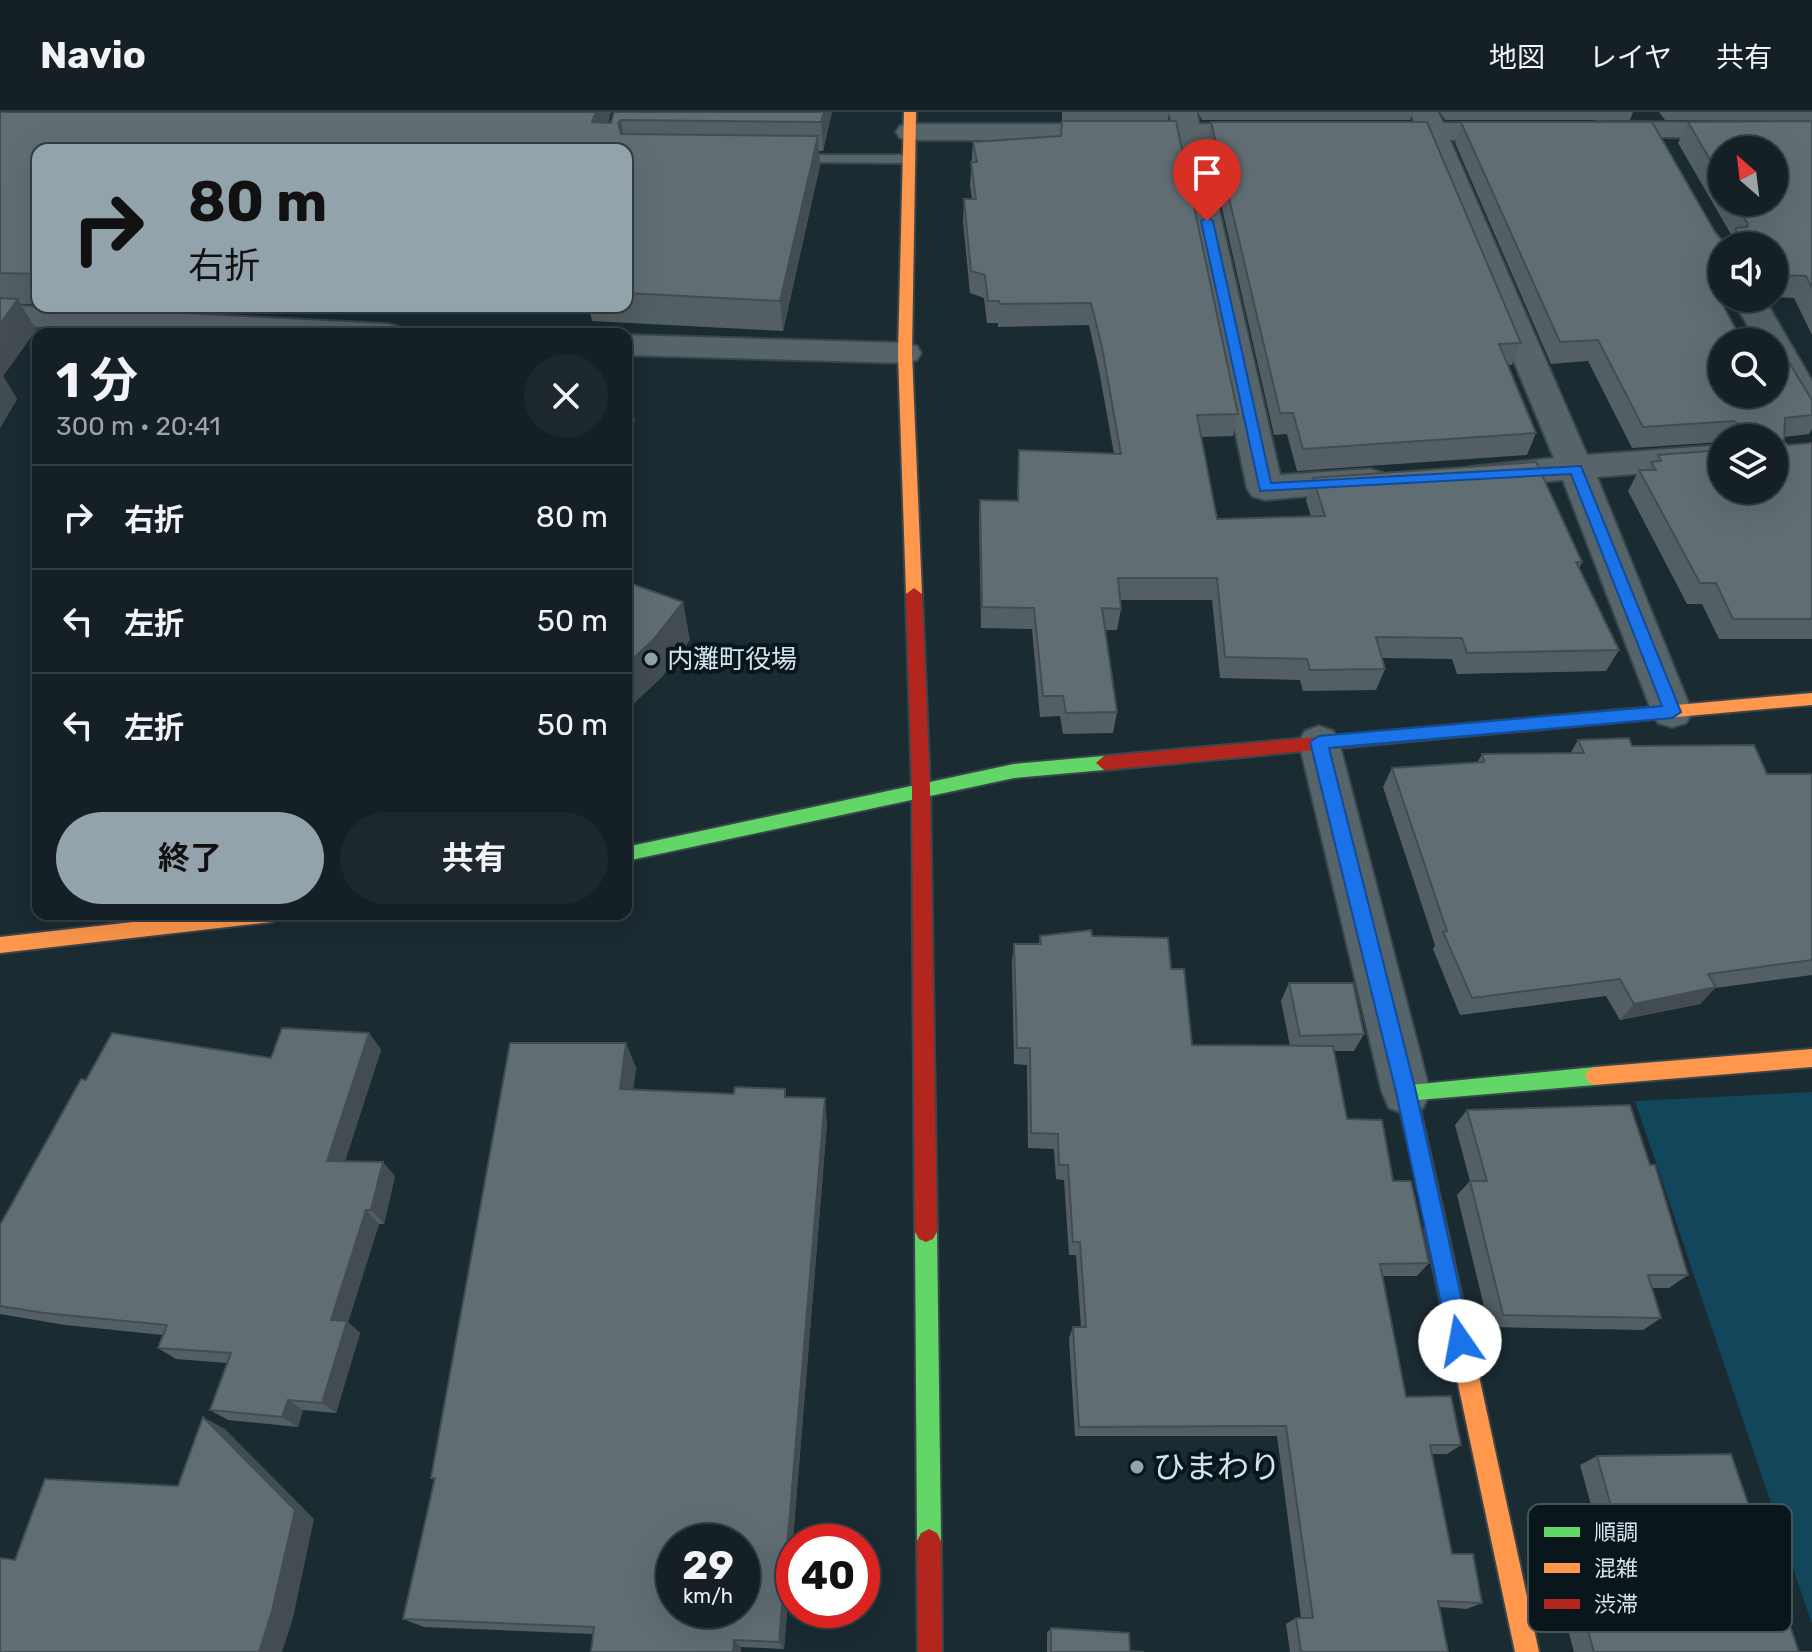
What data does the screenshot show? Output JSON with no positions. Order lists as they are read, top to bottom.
{
  "places": ["内灘町役場", "ひまわり"],
  "legend": ["順調", "混雑", "渋滞"],
  "north": "top left",
  "page": {
    "header": "Navio",
    "nav": ["地図", "レイヤ", "共有"],
    "turn": ["80 m", "右折"],
    "heading": ["1 分", "300 m · 20:41"],
    "list": [
      {
        "name": "右折",
        "value": "80 m"
      },
      {
        "name": "左折",
        "value": "50 m"
      },
      {
        "name": "左折",
        "value": "50 m"
      }
    ],
    "buttons": ["終了", "共有"],
    "speed": "29 km/h",
    "limit": "40"
  }
}
